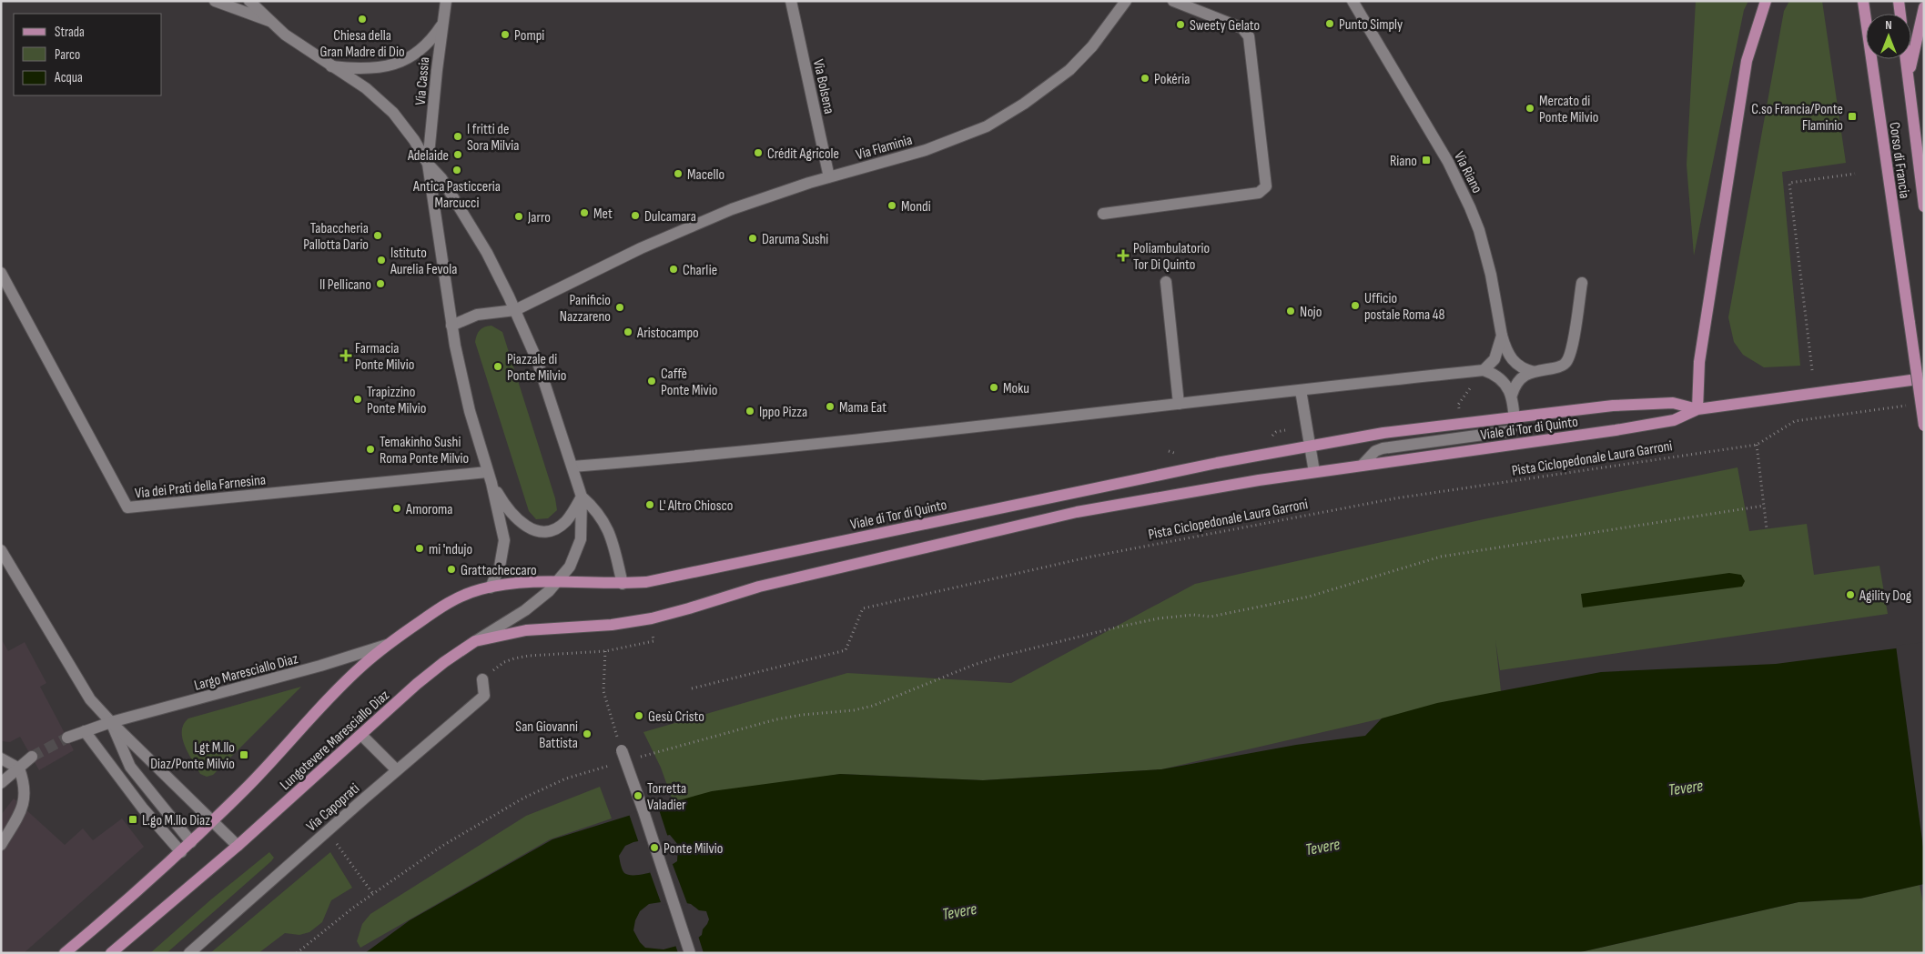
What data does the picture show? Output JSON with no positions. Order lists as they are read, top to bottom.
{
  "streets": {
    "main road": ["Corso di Francia", "Viale di Tor di Quinto", "Lungotevere Maresciallo Diaz"],
    "street": [
      "Via Cassia",
      "Via Bolsena",
      "Via Flaminia",
      "Via Riano",
      "Via dei Prati della Farnesina",
      "Largo Maresciallo Diaz",
      "Via Capoprati"
    ],
    "path": ["Pista Ciclopedonale Laura Garroni"]
  },
  "crossings": [
    ["Via Bolsena", "Via Flaminia"],
    ["Via Riano", "Viale di Tor di Quinto"],
    ["Viale di Tor di Quinto", "Lungotevere Maresciallo Diaz"],
    ["Largo Maresciallo Diaz", "Lungotevere Maresciallo Diaz"]
  ],
  "water": ["Tevere"],
  "places": {
    "other": [
      "Chiesa della Gran Madre di Dio",
      "Punto Simply",
      "Sweety Gelato",
      "Pompi",
      "Pokéria",
      "Mercato di Ponte Milvio",
      "I fritti de Sora Milvia",
      "Crédit Agricole",
      "Adelaide",
      "Antica Pasticceria Marcucci",
      "Macello",
      "Mondi",
      "Met",
      "Dulcamara",
      "Jarro",
      "Tabaccheria Pallotta Dario",
      "Daruma Sushi",
      "Istituto Aurelia Fevola",
      "Charlie",
      "Il Pellicano",
      "Ufficio postale Roma 48",
      "Panificio Nazzareno",
      "Nojo",
      "Aristocampo",
      "Piazzale di Ponte Milvio",
      "Caffè Ponte Mivio",
      "Moku",
      "Trapizzino Ponte Milvio",
      "Mama Eat",
      "Ippo Pizza",
      "Temakinho Sushi Roma Ponte Milvio",
      "L' Altro Chiosco",
      "Amoroma",
      "mi 'ndujo",
      "Grattacheccaro",
      "Agility Dog",
      "Gesù Cristo",
      "San Giovanni Battista",
      "Torretta Valadier",
      "Ponte Milvio"
    ],
    "transit": [
      "C.so Francia/Ponte Flaminio",
      "Riano",
      "Lgt M.llo Diaz/Ponte Milvio",
      "L.go M.llo Diaz"
    ],
    "health": ["Poliambulatorio Tor Di Quinto", "Farmacia Ponte Milvio"]
  },
  "legend": ["Strada", "Parco", "Acqua"],
  "north": "top"
}
